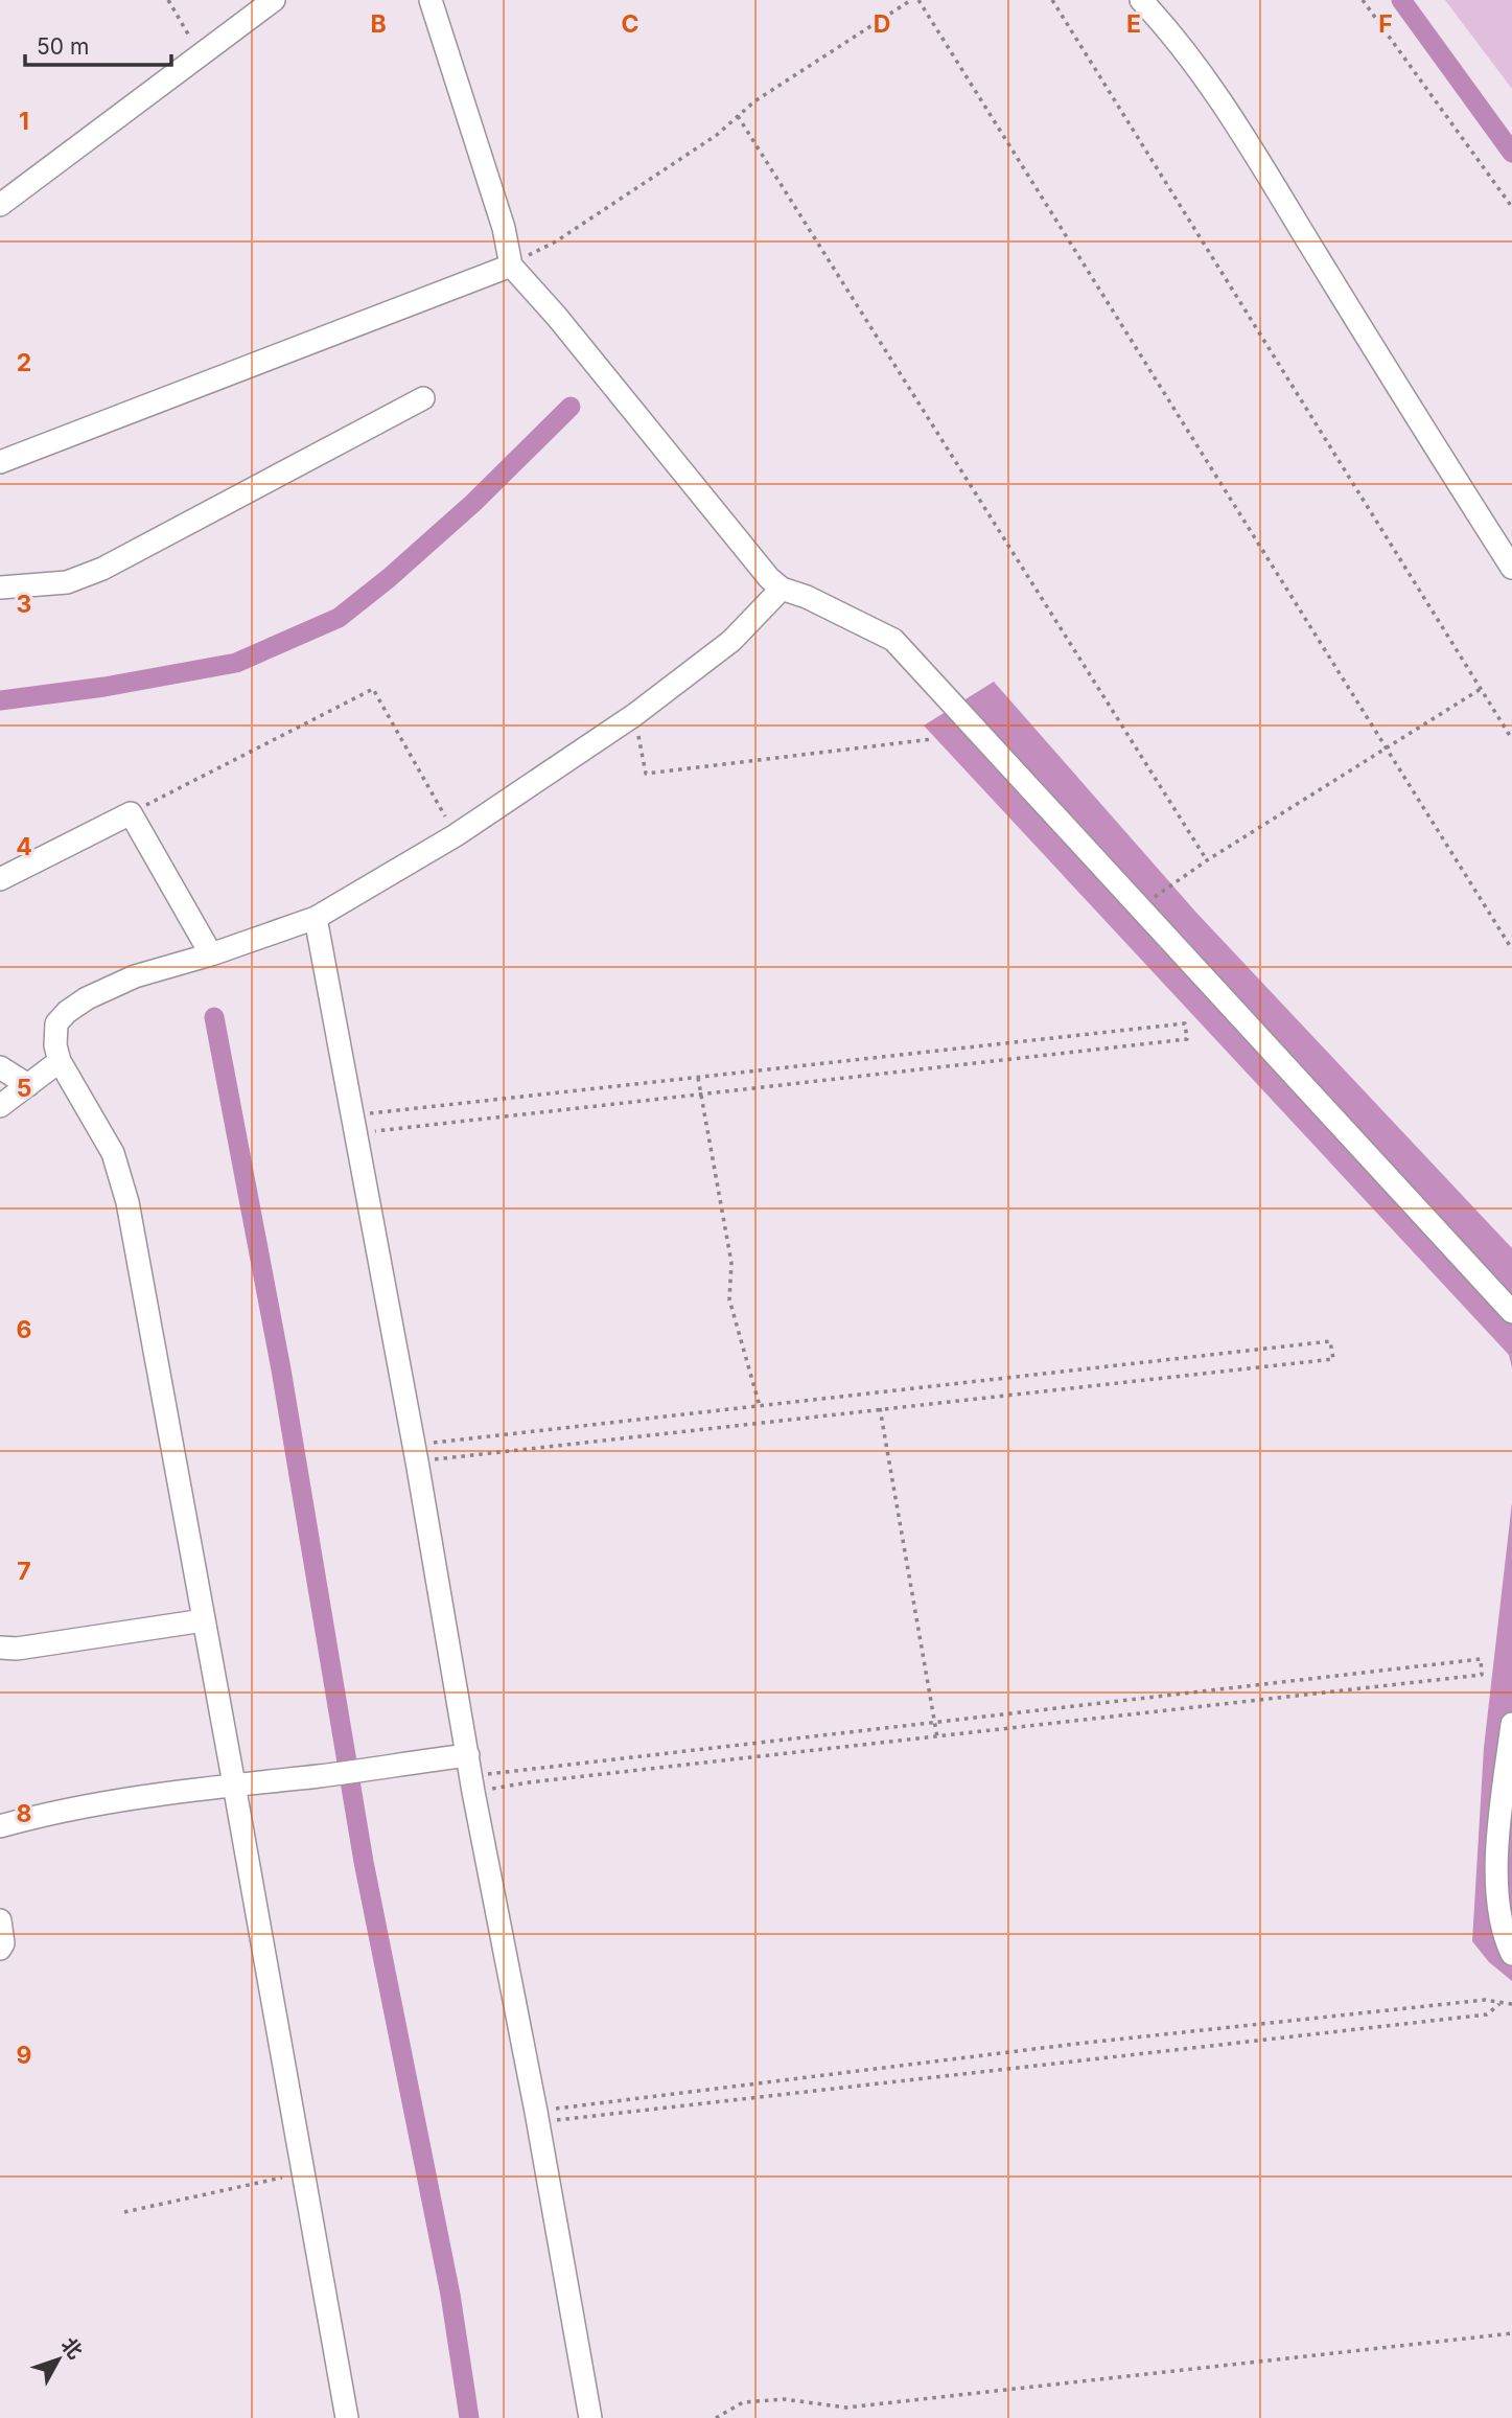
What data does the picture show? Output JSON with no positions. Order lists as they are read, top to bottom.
{
  "scale_bar": "50 m",
  "north": "top right",
  "grid": {
    "columns": [
      "B",
      "C",
      "D",
      "E",
      "F"
    ],
    "rows": [
      "1",
      "2",
      "3",
      "4",
      "5",
      "6",
      "7",
      "8",
      "9"
    ]
  }
}
